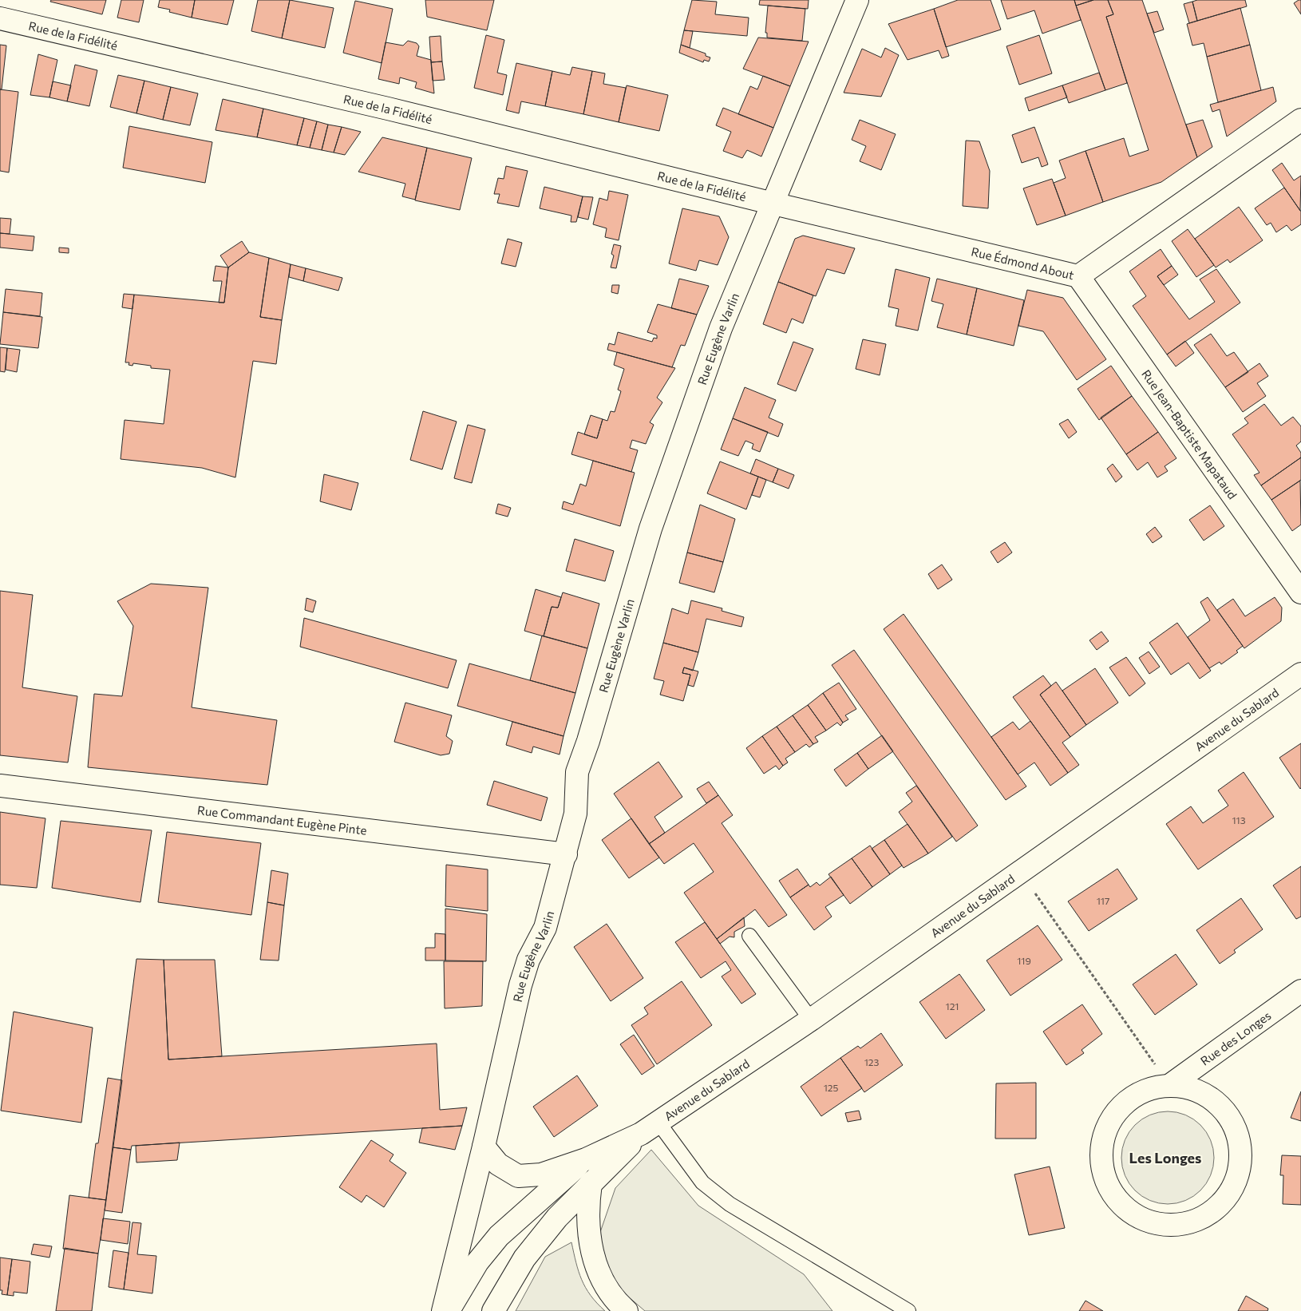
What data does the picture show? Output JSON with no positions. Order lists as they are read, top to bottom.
{
  "streets": {
    "main road": [
      "Rue de la Fidélité",
      "Rue Édmond About",
      "Rue Eugène Varlin",
      "Rue Jean-Baptiste Mapataud",
      "Avenue du Sablard",
      "Rue Commandant Eugène Pinte",
      "Rue des Longes"
    ]
  },
  "crossings": [
    ["Rue de la Fidélité", "Rue Édmond About"],
    ["Rue de la Fidélité", "Rue Eugène Varlin"],
    ["Rue Édmond About", "Rue Eugène Varlin"],
    ["Rue Édmond About", "Rue Jean-Baptiste Mapataud"],
    ["Rue Eugène Varlin", "Avenue du Sablard"],
    ["Rue Eugène Varlin", "Rue Commandant Eugène Pinte"]
  ],
  "districts": ["Les Longes"],
  "house_numbers": [
    "113",
    "117",
    "119",
    "121",
    "123",
    "125"
  ]
}
